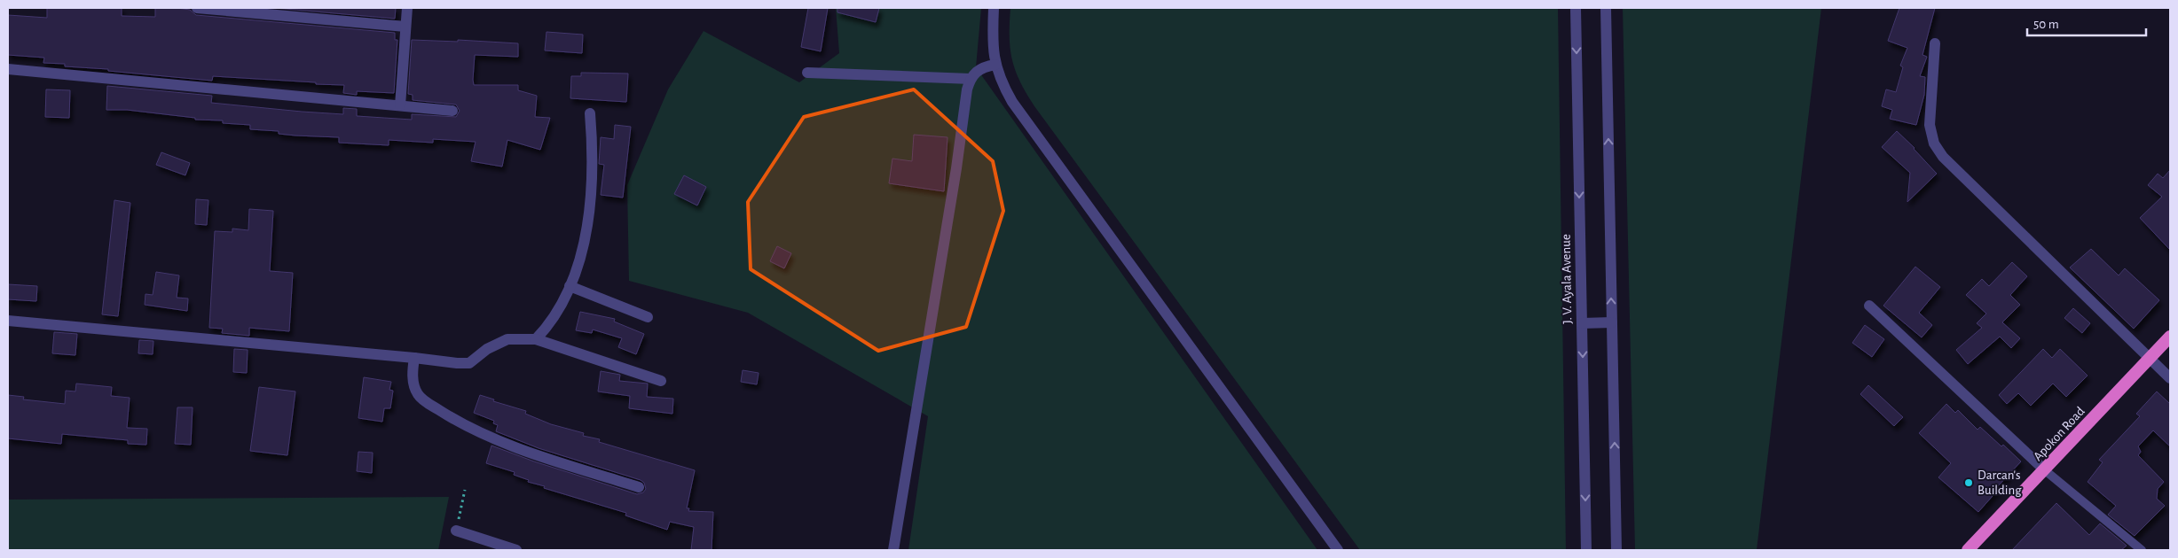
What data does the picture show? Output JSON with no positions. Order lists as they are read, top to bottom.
{
  "streets": {
    "highway": ["Apokon Road"],
    "street": ["J. V. Ayala Avenue"]
  },
  "places": ["Darcan's Building"],
  "scale_bar": "50 m"
}
